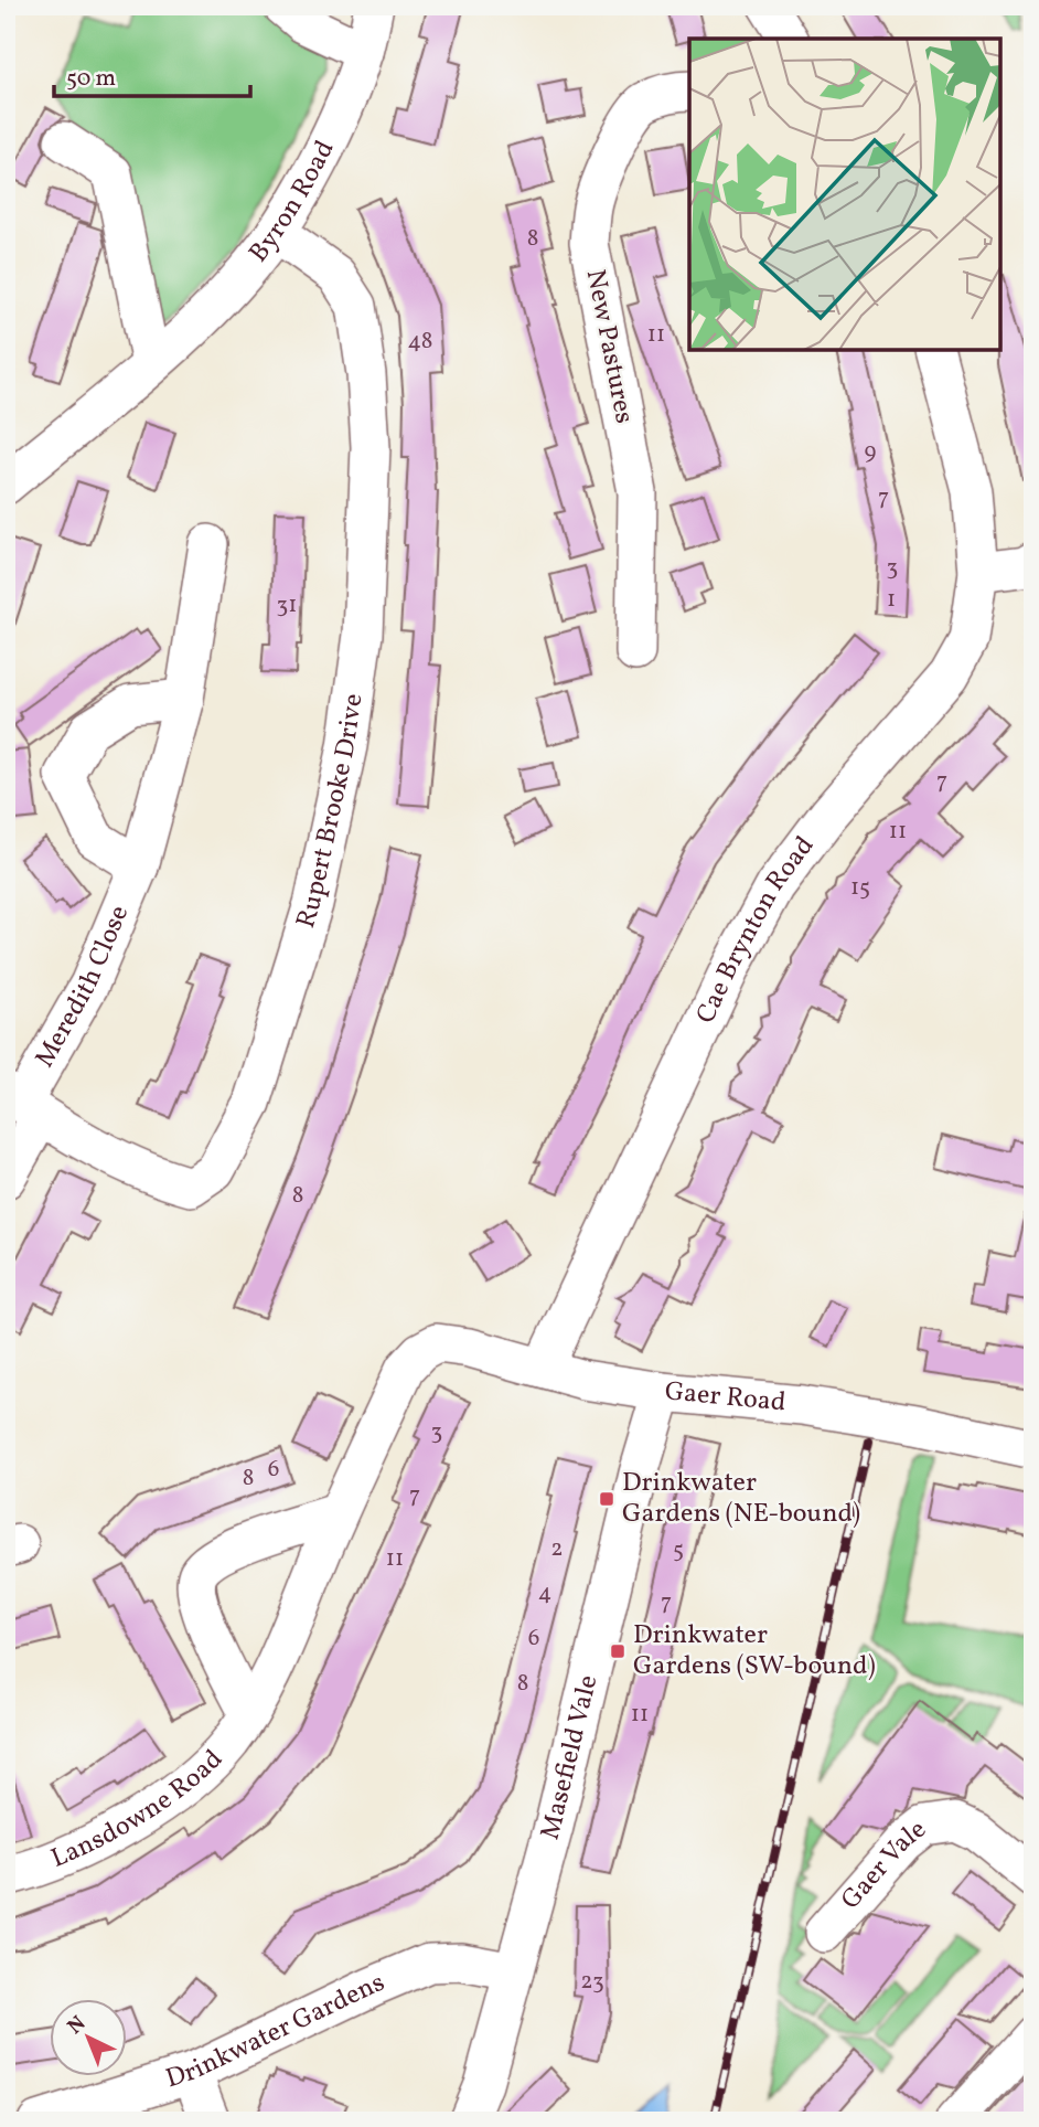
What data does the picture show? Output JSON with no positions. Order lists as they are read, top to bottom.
{
  "streets": {
    "street": [
      "Byron Road",
      "New Pastures",
      "Rupert Brooke Drive",
      "Cae Brynton Road",
      "Meredith Close",
      "Gaer Road",
      "Masefield Vale",
      "Lansdowne Road",
      "Gaer Vale",
      "Drinkwater Gardens"
    ]
  },
  "crossings": [
    ["Byron Road", "Rupert Brooke Drive"],
    ["Rupert Brooke Drive", "Meredith Close"],
    ["Cae Brynton Road", "Gaer Road"],
    ["Gaer Road", "Masefield Vale"],
    ["Gaer Road", "Lansdowne Road"],
    ["Masefield Vale", "Drinkwater Gardens"]
  ],
  "places": {
    "transit": ["Drinkwater Gardens (NE-bound)", "Drinkwater Gardens (SW-bound)"]
  },
  "house_numbers": [
    "8",
    "11",
    "48",
    "9",
    "7",
    "3",
    "1",
    "31",
    "7",
    "11",
    "15",
    "8",
    "3",
    "6",
    "8",
    "7",
    "2",
    "5",
    "11",
    "4",
    "7",
    "6",
    "8",
    "11",
    "23"
  ],
  "scale_bar": "50 m",
  "north": "top left"
}
